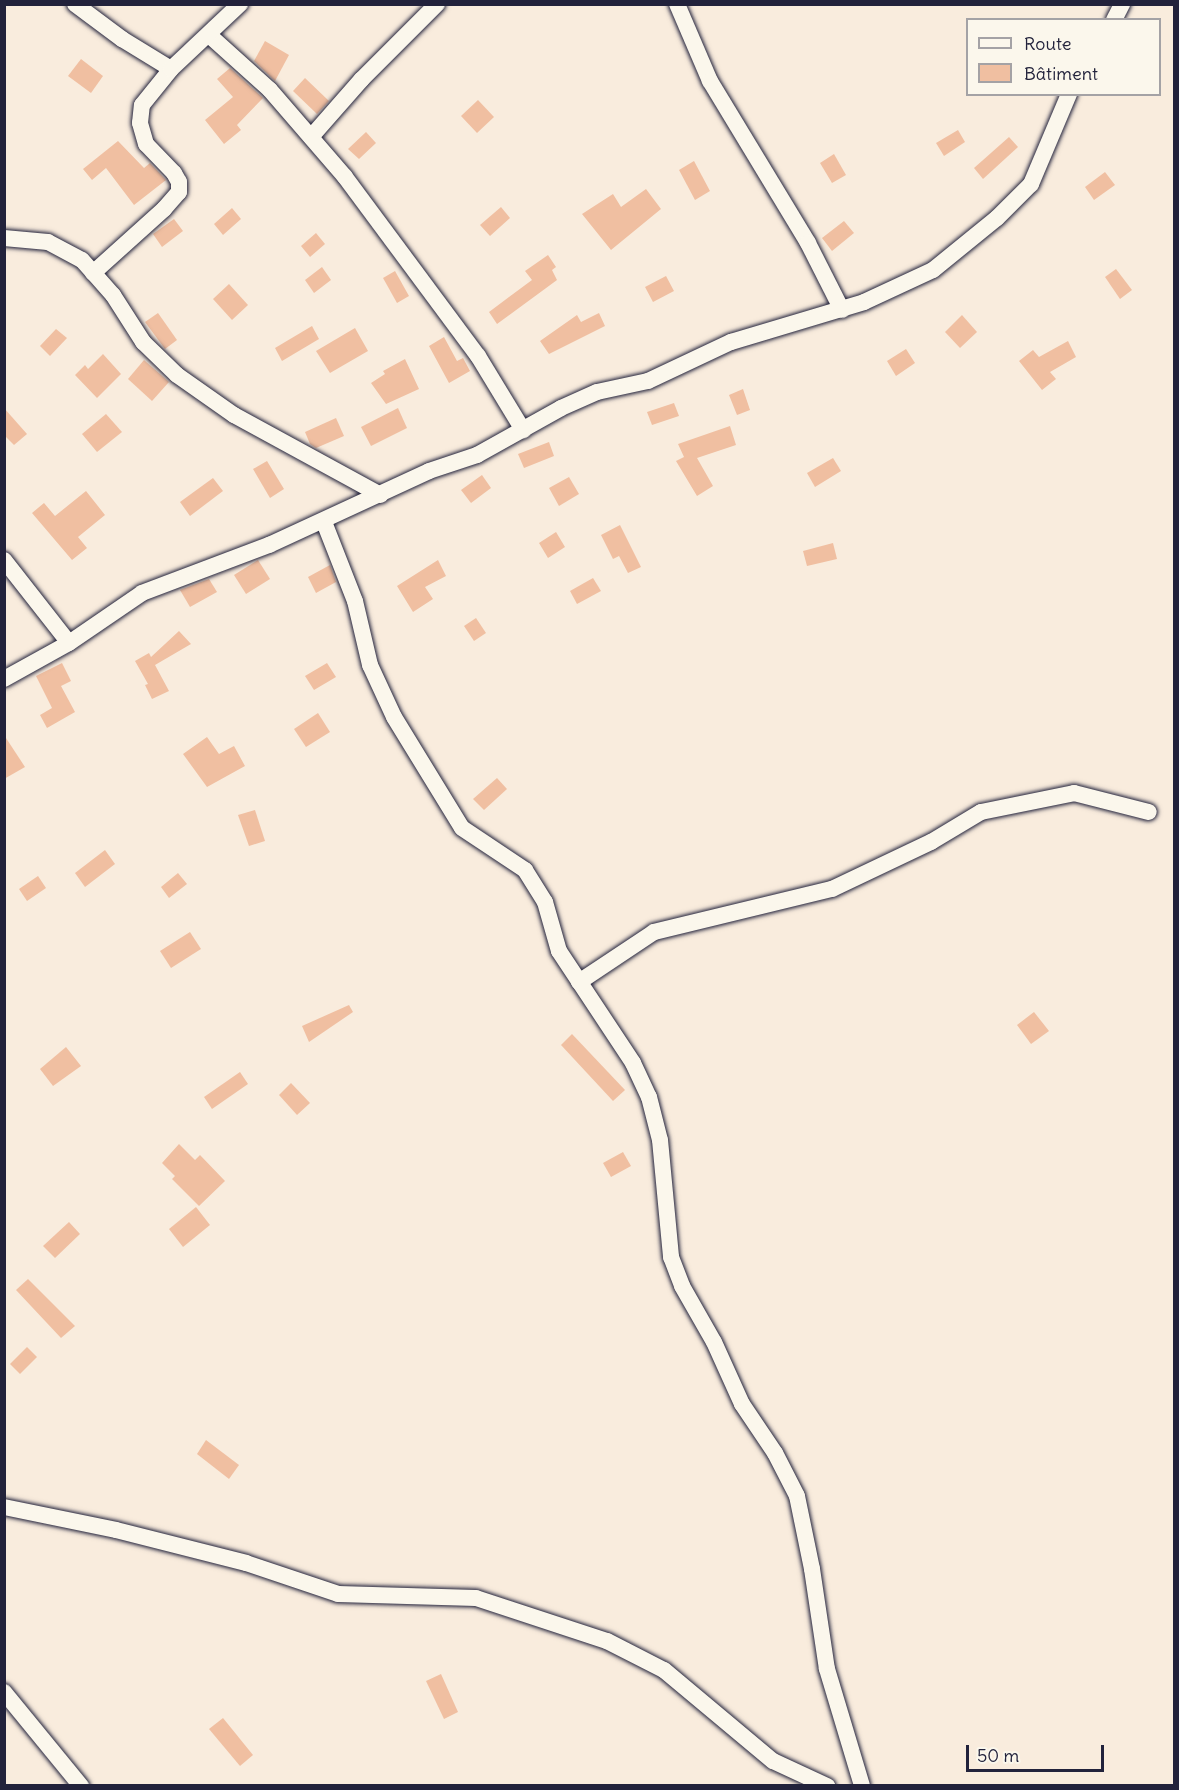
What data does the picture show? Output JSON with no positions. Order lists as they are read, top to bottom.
{
  "legend": ["Route", "Bâtiment"],
  "scale_bar": "50 m"
}
